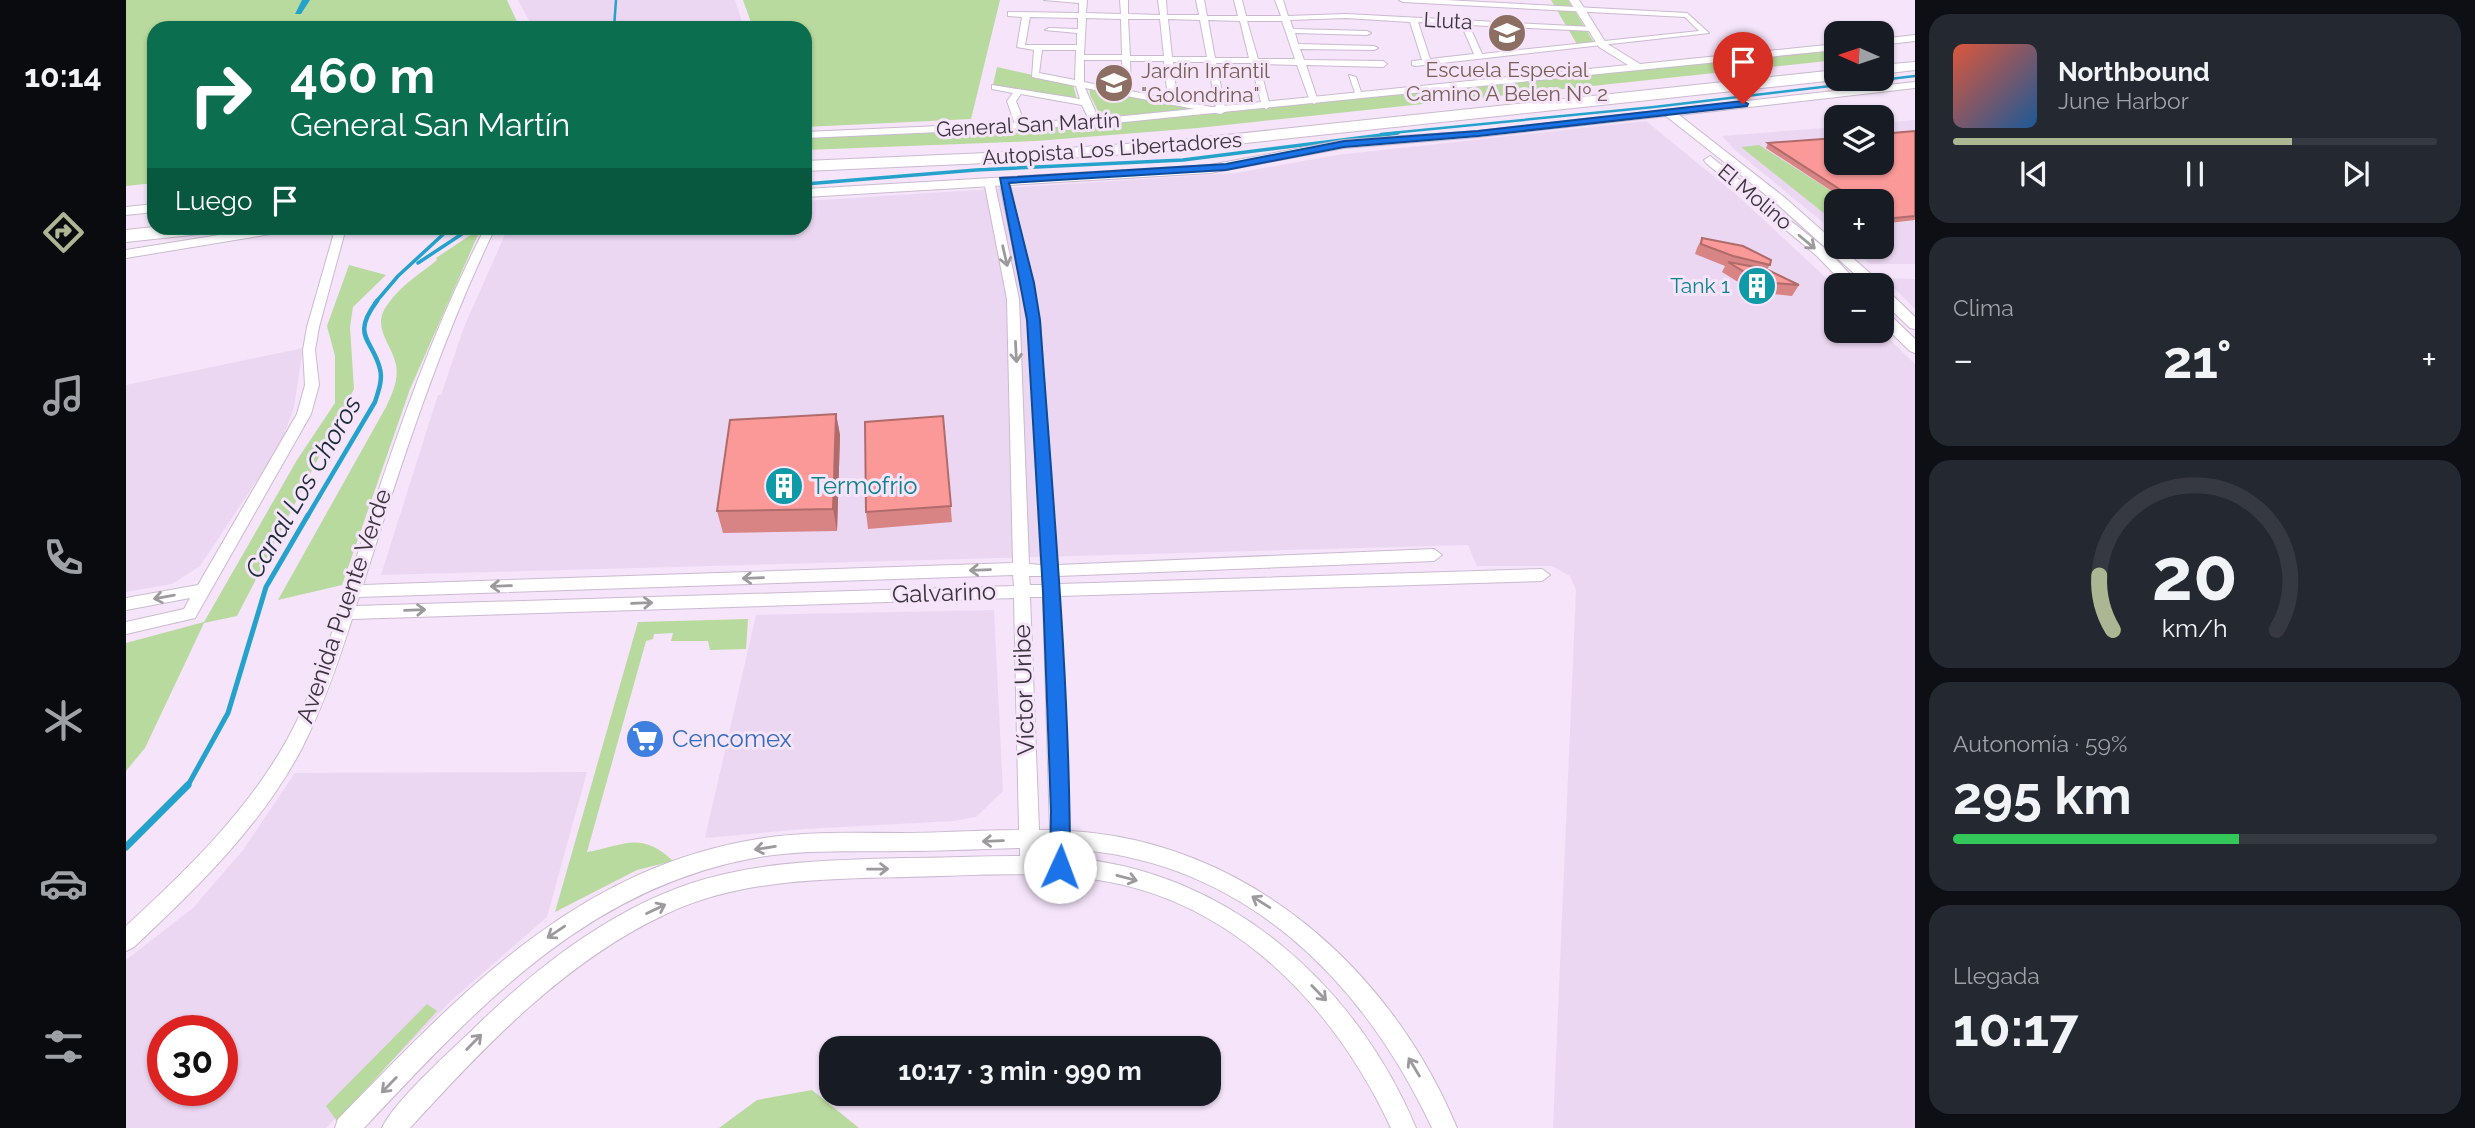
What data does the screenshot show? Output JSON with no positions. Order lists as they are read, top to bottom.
{
  "streets": {
    "highway": ["Autopista Los Libertadores"],
    "street": [
      "Lluta",
      "General San Martín",
      "El Molino",
      "Galvarino",
      "Avenida Puente Verde",
      "Víctor Uribe"
    ]
  },
  "crossings": [
    ["Galvarino", "Avenida Puente Verde"],
    ["Galvarino", "Víctor Uribe"]
  ],
  "water": ["Canal Los Choros"],
  "places": {
    "school or university": ["Escuela Especial Camino A Belen Nº 2", "Jardín Infantil \"Golondrina\""],
    "building": ["Tank 1", "Termofrio"],
    "supermarket": ["Cencomex"]
  },
  "north": "left",
  "page": {
    "tabs": "10:14",
    "map_buttons": ["+", "−"],
    "turn": ["460 m", "General San Martín"],
    "song": ["Northbound", "June Harbor"],
    "then": "Luego",
    "tile": [
      "Clima",
      ["Autonomía · 59%", "295 km"],
      ["Llegada", "10:17"]
    ],
    "heat": ["−", "21°", "+"],
    "limit": "30",
    "trip": "10:17 · 3 min · 990 m",
    "gauge": ["20", "km/h"]
  }
}
